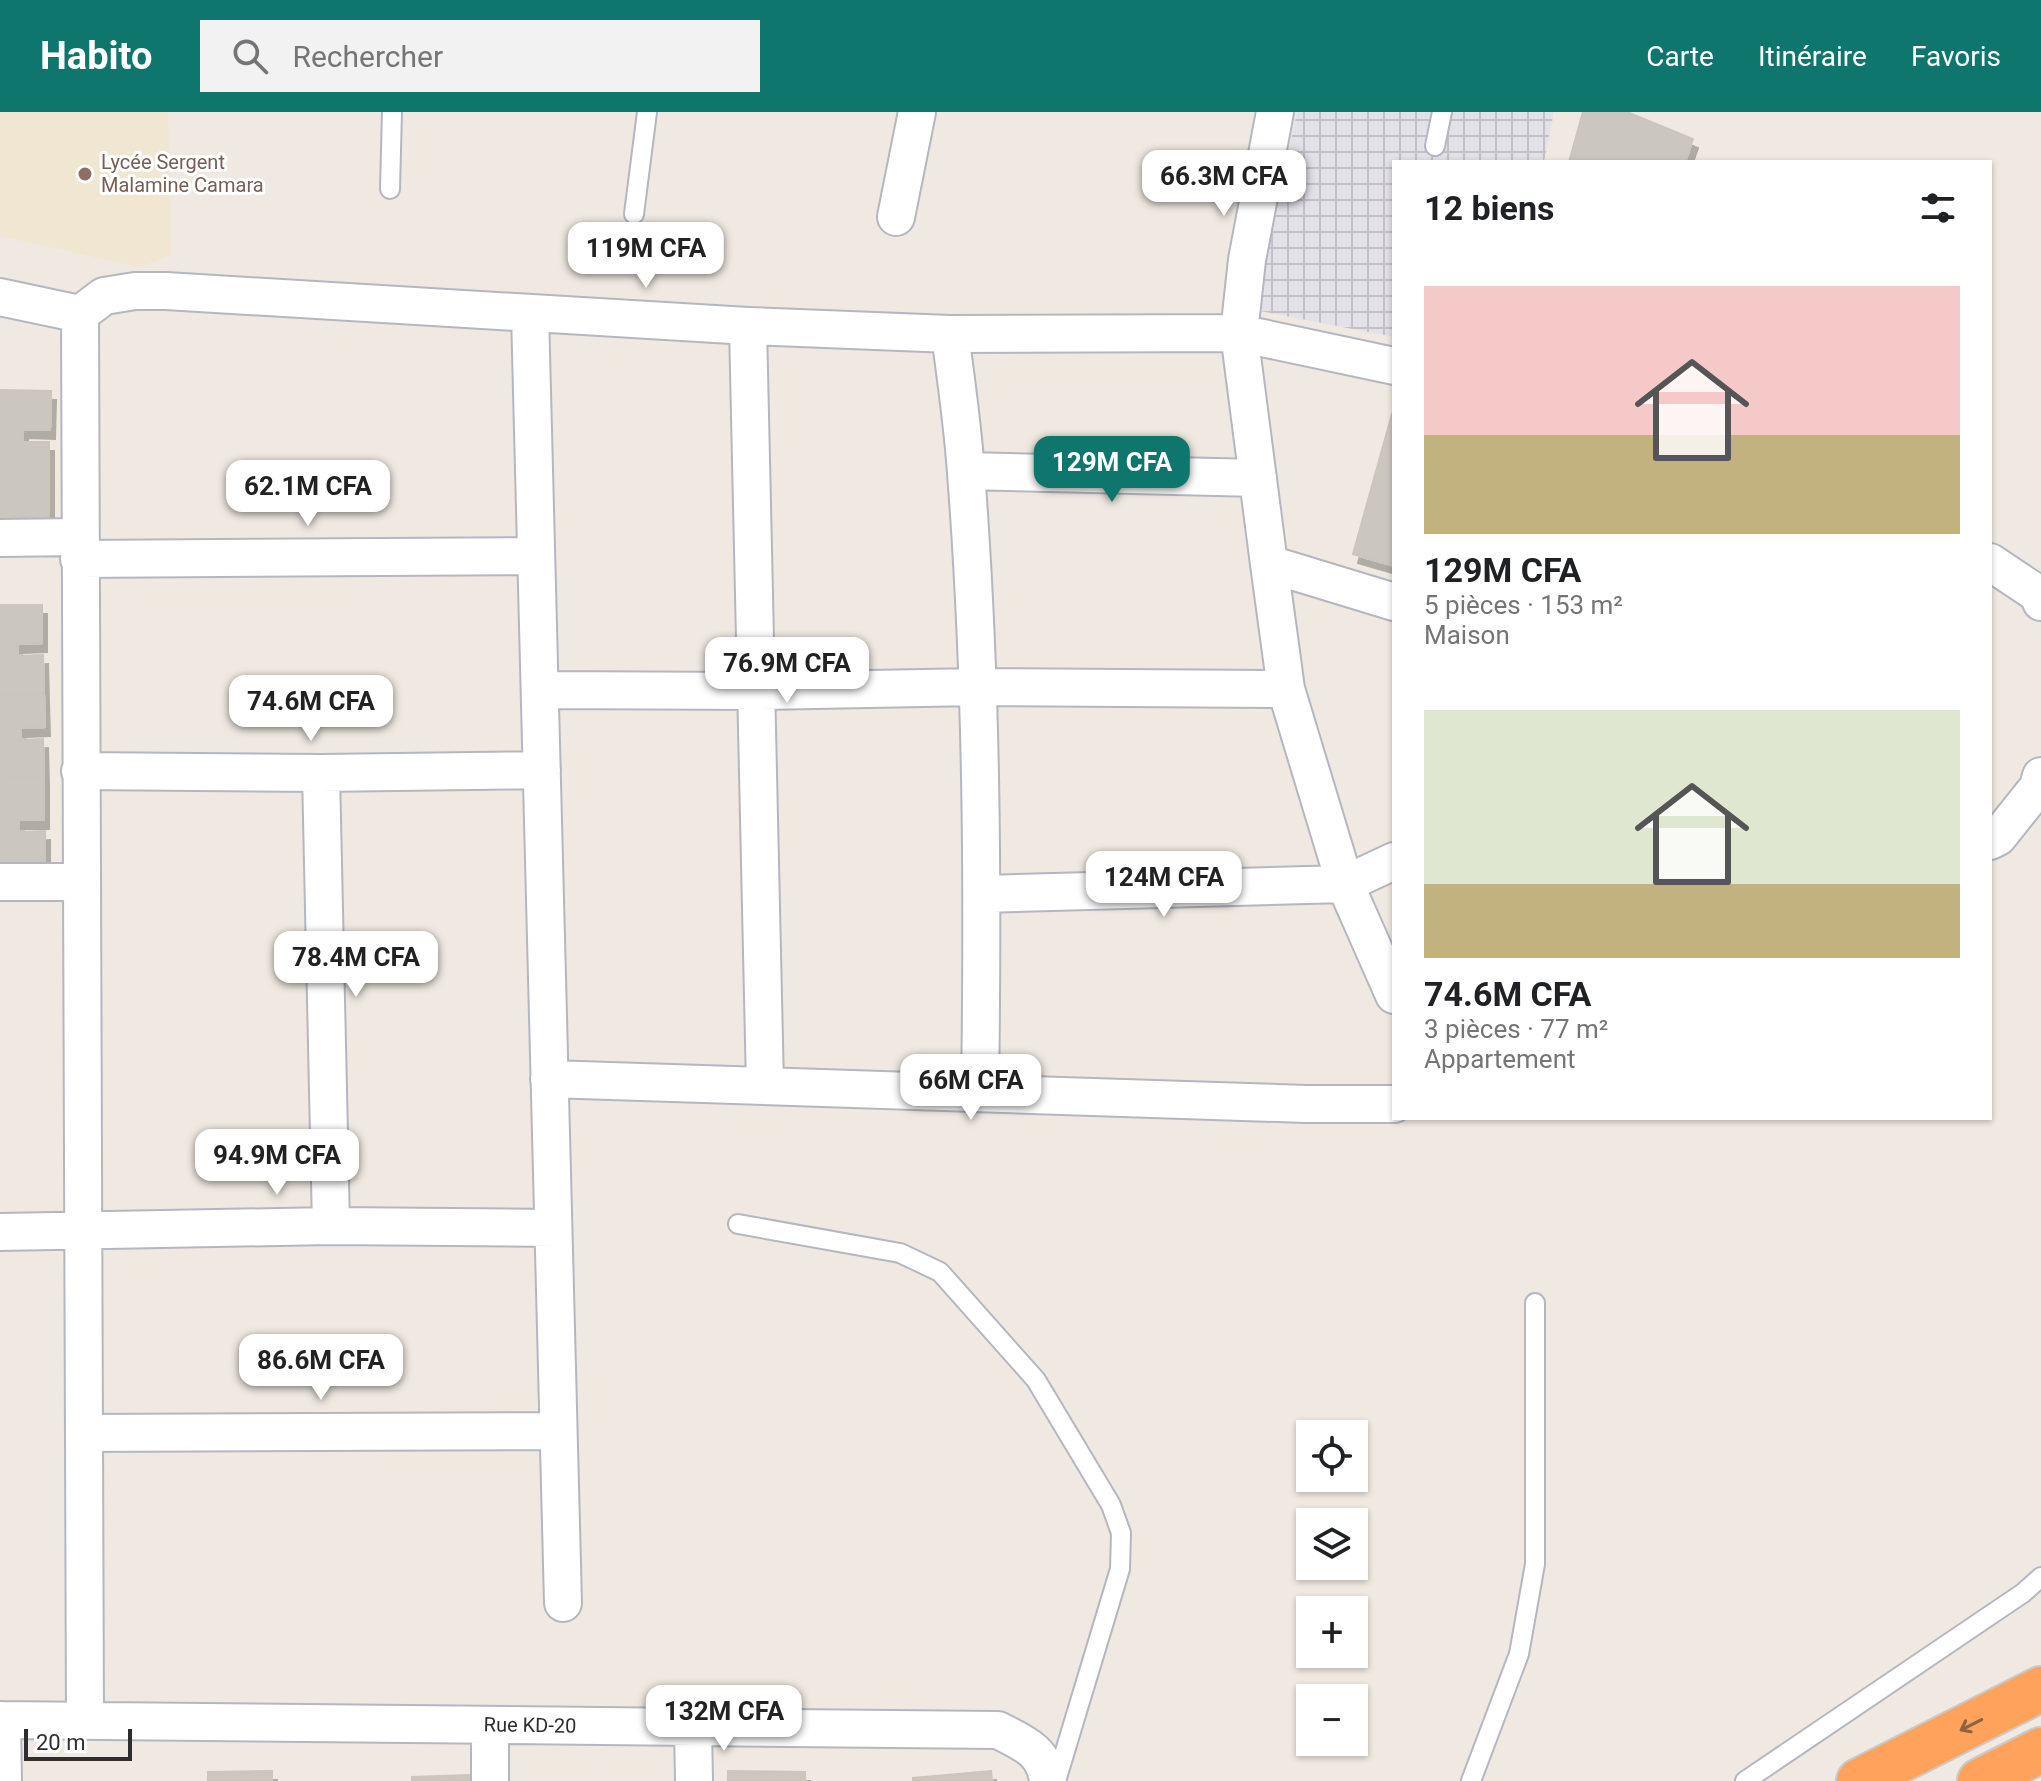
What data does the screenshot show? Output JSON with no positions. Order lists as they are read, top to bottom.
{
  "streets": {
    "street": ["Rue KD-20"]
  },
  "places": ["Lycée Sergent Malamine Camara"],
  "scale_bar": "20 m",
  "page": {
    "header": "Habito",
    "search": "Rechercher",
    "nav": ["Carte", "Itinéraire", "Favoris"],
    "price": [
      "66.3M CFA",
      "119M CFA",
      "129M CFA",
      "62.1M CFA",
      "76.9M CFA",
      "74.6M CFA",
      "124M CFA",
      "78.4M CFA",
      "66M CFA",
      "94.9M CFA",
      "86.6M CFA",
      "132M CFA"
    ],
    "heading": "12 biens",
    "list": [
      {
        "name": "129M CFA",
        "note": "5 pièces · 153 m² · Maison"
      },
      {
        "name": "74.6M CFA",
        "note": "3 pièces · 77 m² · Appartement"
      }
    ],
    "map_buttons": ["+", "−"],
    "scale": "20 m"
  }
}
